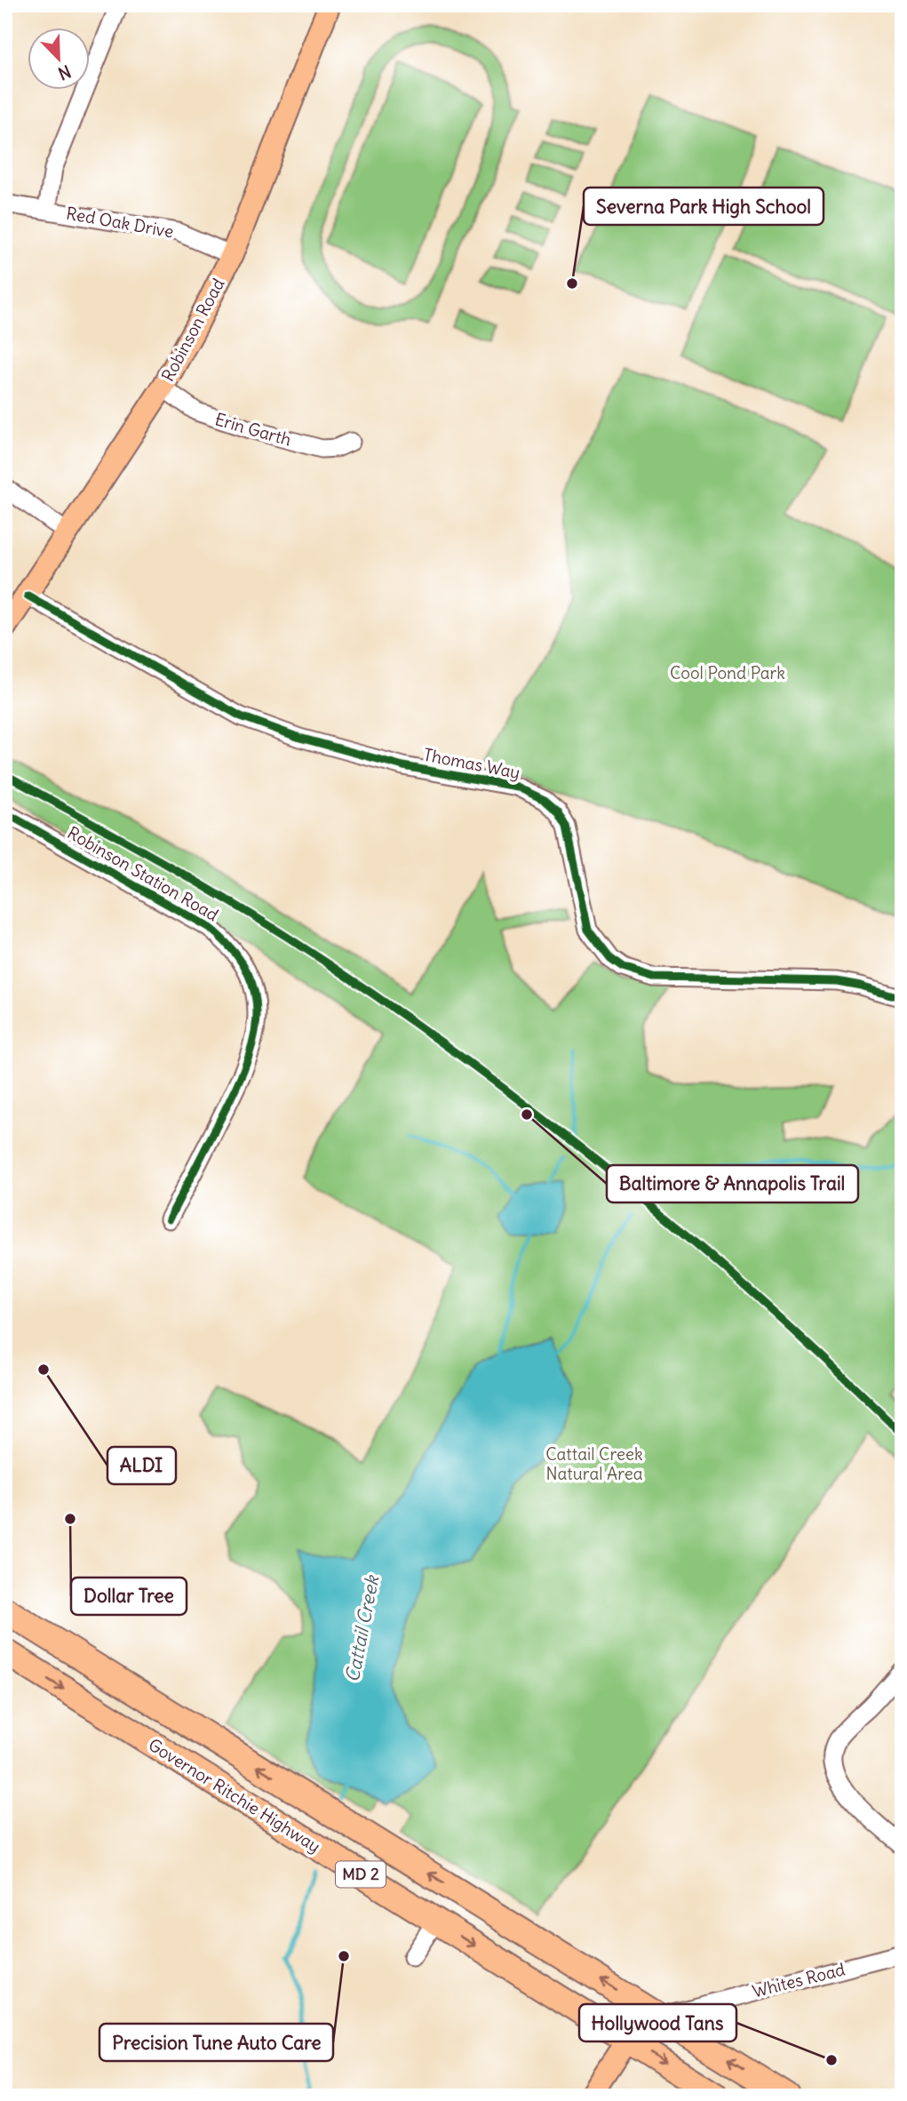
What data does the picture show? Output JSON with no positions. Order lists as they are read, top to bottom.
{
  "streets": {
    "highway": ["Governor Ritchie Highway", "MD 2"],
    "main road": ["Robinson Road"],
    "street": [
      "Red Oak Drive",
      "Erin Garth",
      "Thomas Way",
      "Robinson Station Road",
      "Whites Road"
    ]
  },
  "crossings": [
    ["Red Oak Drive", "Robinson Road"],
    ["Robinson Road", "Erin Garth"],
    ["Robinson Road", "Thomas Way"],
    ["MD 2", "Whites Road"]
  ],
  "water": ["Cattail Creek"],
  "parks": ["Cool Pond Park", "Cattail Creek Natural Area"],
  "places": [
    "Severna Park High School",
    "Baltimore & Annapolis Trail",
    "ALDI",
    "Dollar Tree",
    "Precision Tune Auto Care",
    "Hollywood Tans"
  ],
  "north": "bottom right"
}
